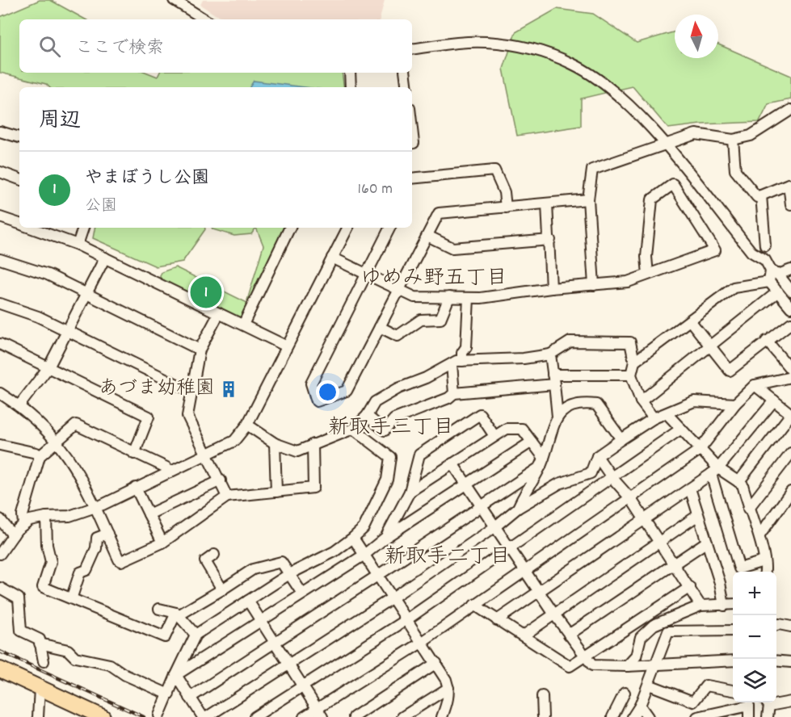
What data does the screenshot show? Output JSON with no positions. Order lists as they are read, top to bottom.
{
  "districts": ["ゆめみ野五丁目", "新取手三丁目", "新取手二丁目"],
  "places": {
    "building": ["あづま幼稚園"]
  },
  "north": "top",
  "page": {
    "search": "ここで検索",
    "heading": "周辺",
    "list": [
      {
        "mark": "1",
        "name": "やまぼうし公園",
        "note": "公園",
        "value": "160 m"
      }
    ],
    "pins": "1",
    "map_buttons": ["+", "−"]
  }
}
